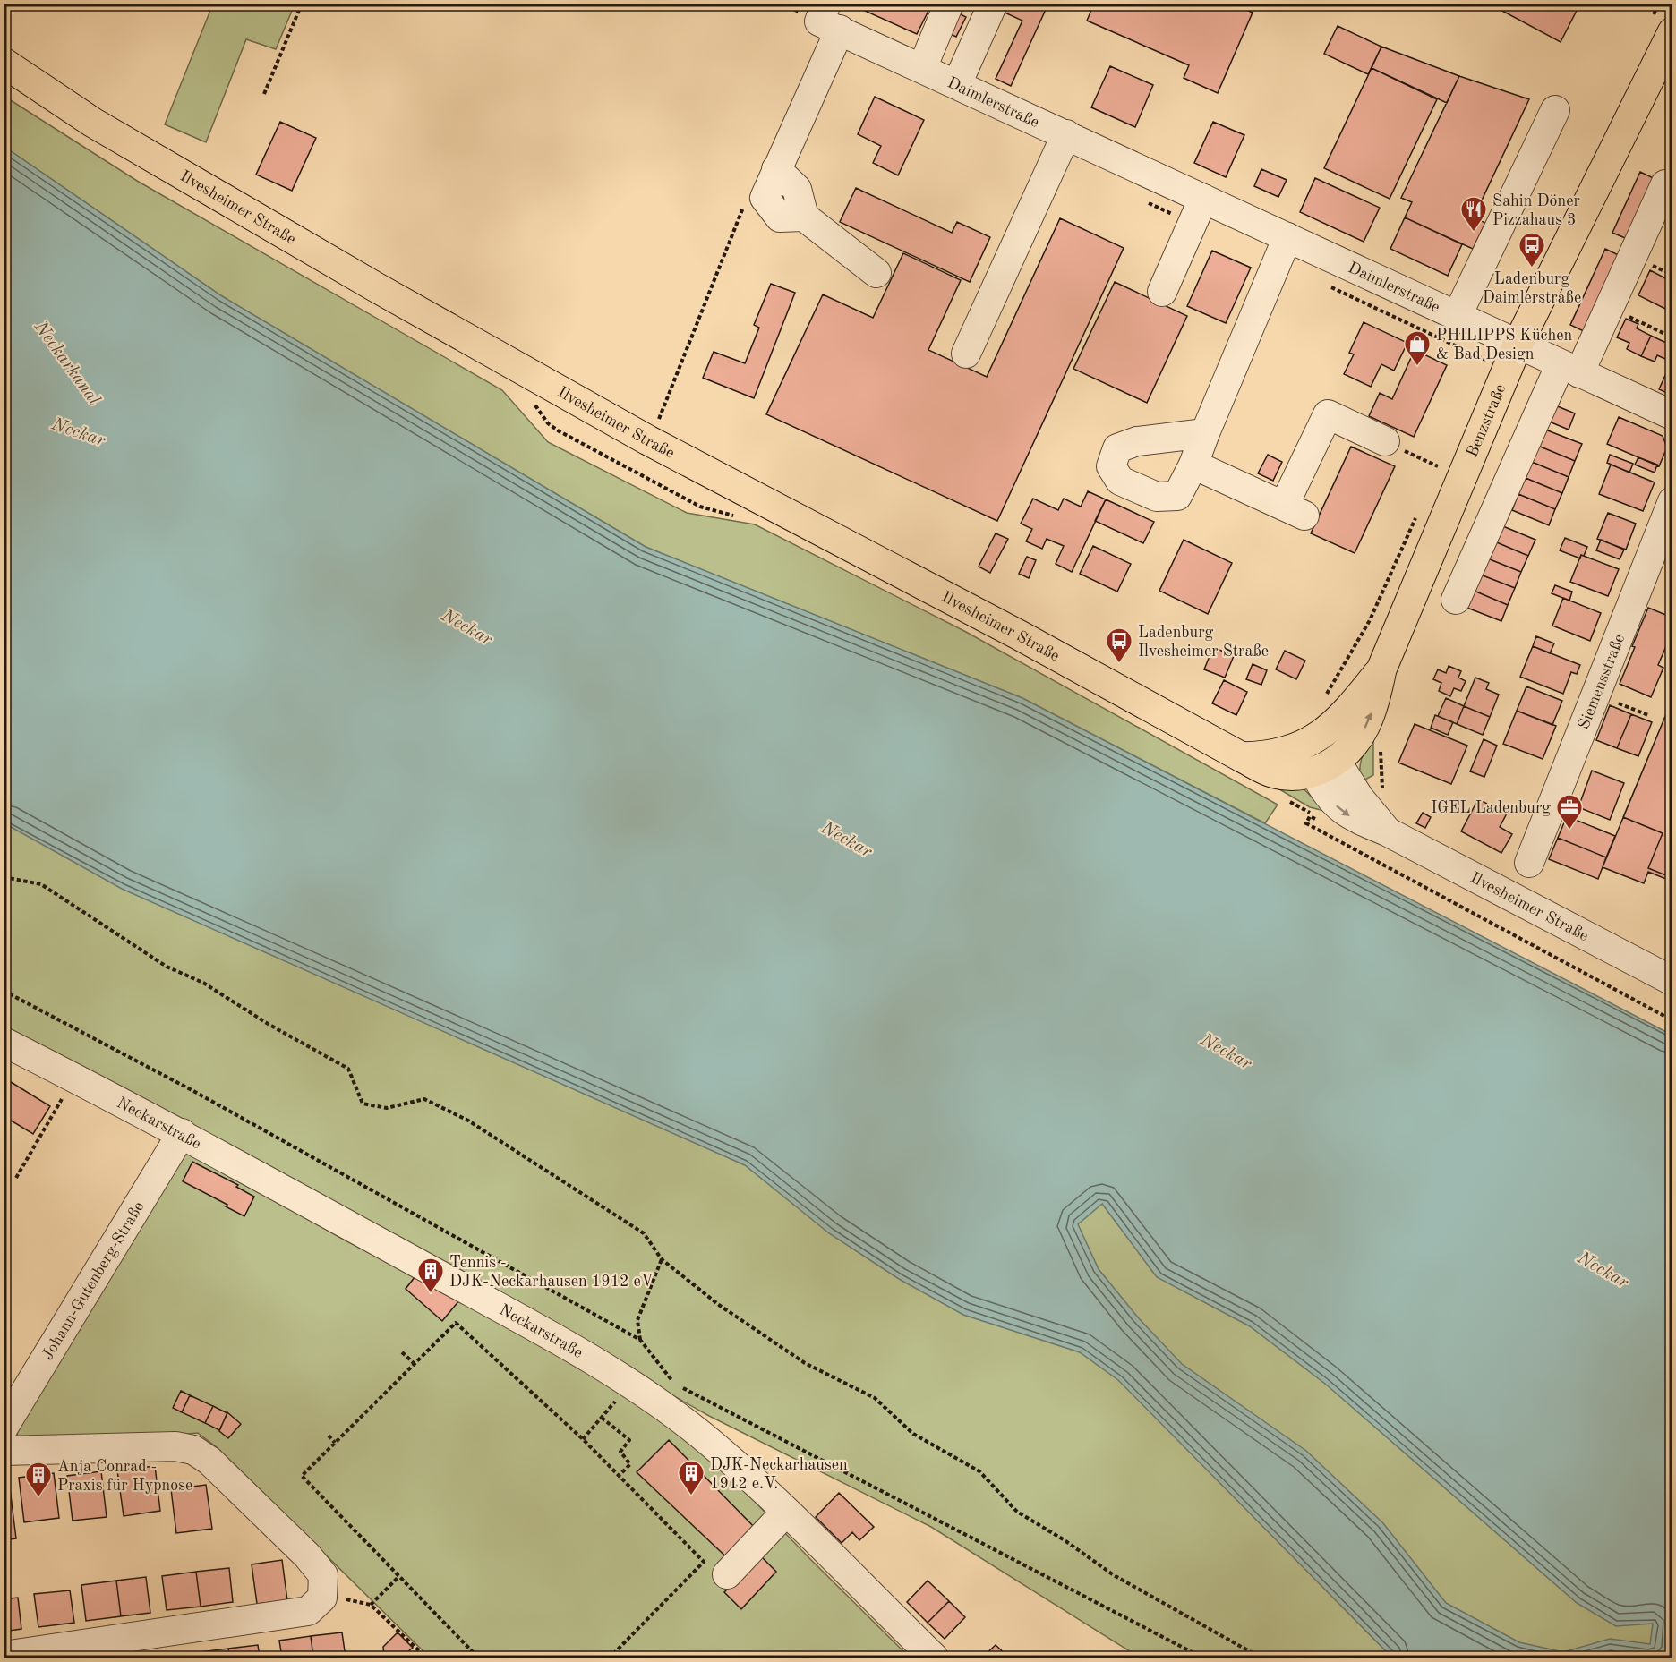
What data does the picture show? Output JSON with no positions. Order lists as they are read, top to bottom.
{
  "streets": {
    "main road": ["Ilvesheimer Straße", "Benzstraße"],
    "street": [
      "Daimlerstraße",
      "Siemensstraße",
      "Neckarstraße",
      "Johann-Gutenberg-Straße"
    ]
  },
  "crossings": [
    ["Daimlerstraße", "Benzstraße"],
    ["Ilvesheimer Straße", "Benzstraße"],
    ["Neckarstraße", "Johann-Gutenberg-Straße"]
  ],
  "water": ["Neckarkanal", "Neckar"],
  "places": {
    "restaurant": ["Sahin Döner Pizzahaus 3"],
    "bus stop": ["Ladenburg Daimlerstraße", "Ladenburg Ilvesheimer Straße"],
    "shop": ["PHILIPPS Küchen & Bad Design"],
    "office": ["IGEL Ladenburg"],
    "building": ["Tennis - DJK-Neckarhausen 1912 eV", "DJK-Neckarhausen 1912 e.V.", "Anja Conrad - Praxis für Hypnose"]
  }
}
